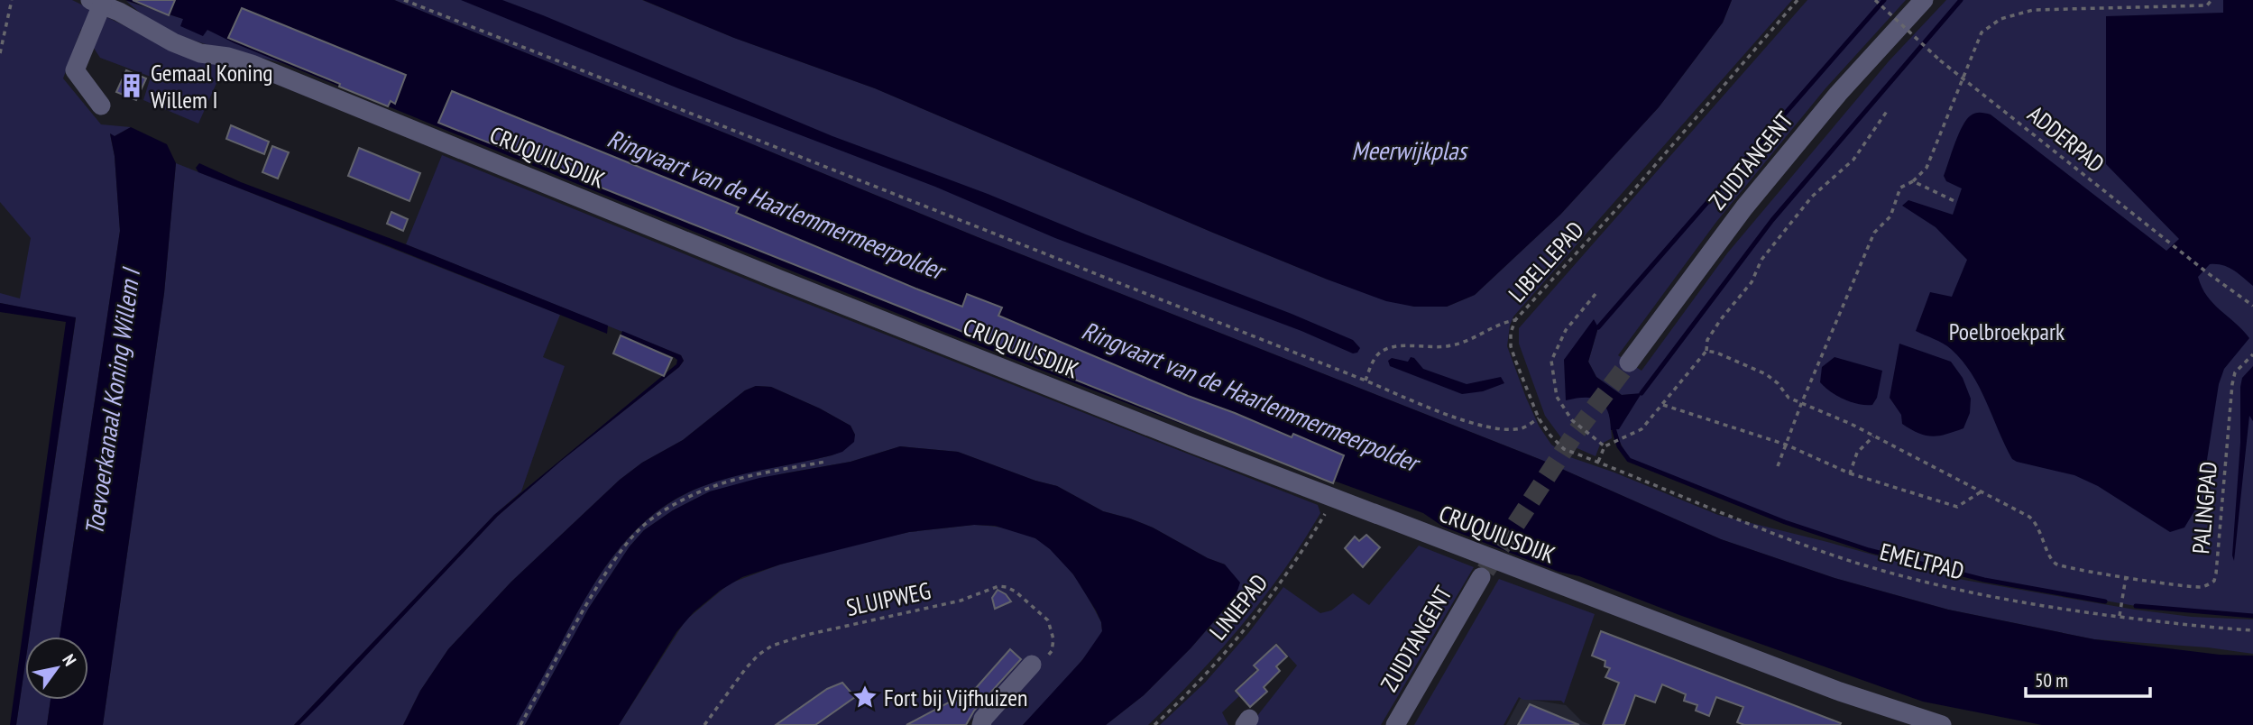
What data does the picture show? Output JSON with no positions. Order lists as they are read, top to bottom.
{
  "streets": {
    "street": ["CRUQUIUSDIJK", "ZUIDTANGENT"],
    "path": [
      "ADDERPAD",
      "LIBELLEPAD",
      "PALINGPAD",
      "EMELTPAD",
      "SLUIPWEG",
      "LINIEPAD"
    ]
  },
  "crossings": [
    ["CRUQUIUSDIJK", "LINIEPAD"],
    ["LIBELLEPAD", "EMELTPAD"]
  ],
  "water": ["Meerwijkplas", "Ringvaart van de Haarlemmermeerpolder", "Toevoerkanaal Koning Willem I"],
  "parks": ["Poelbroekpark"],
  "places": {
    "building": ["Gemaal Koning Willem I"],
    "place": ["Fort bij Vijfhuizen"]
  },
  "scale_bar": "50 m",
  "north": "top right"
}
